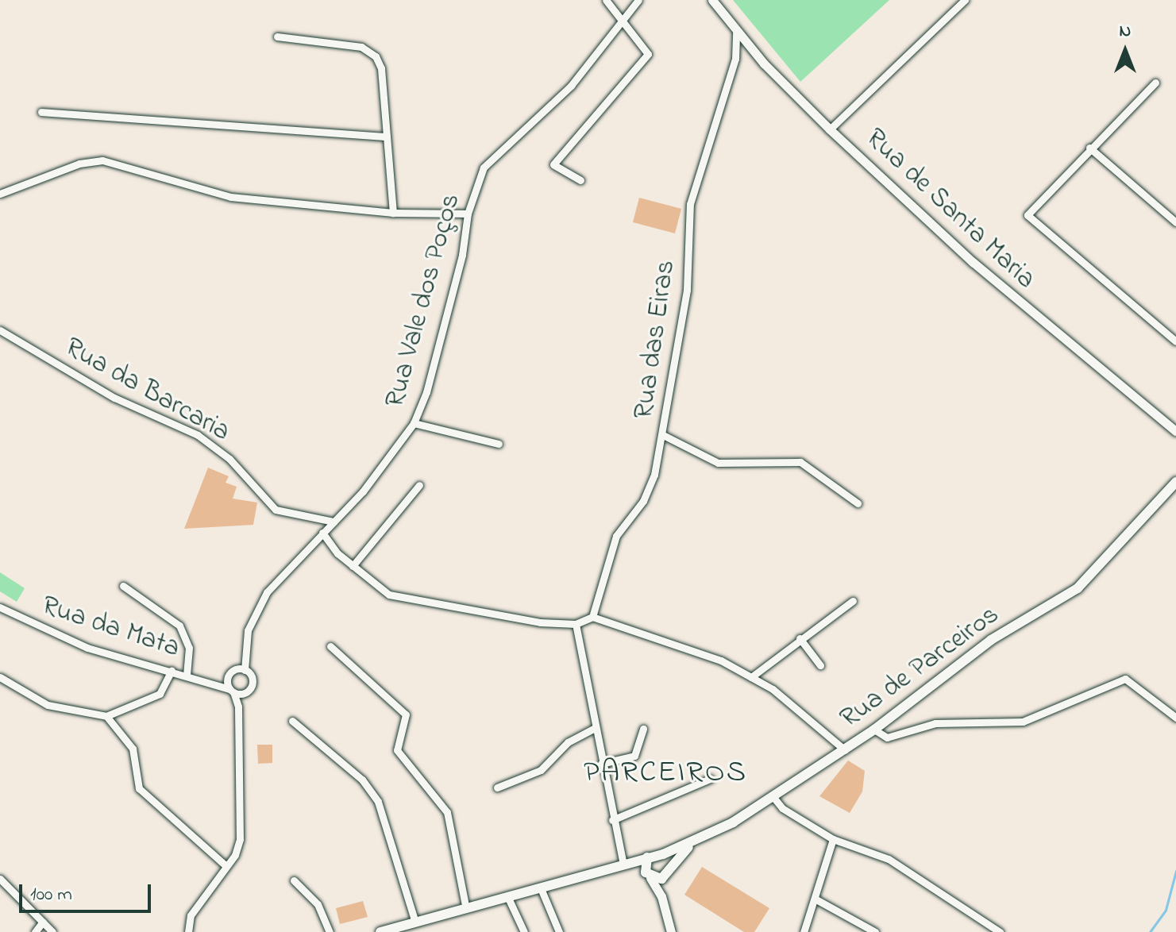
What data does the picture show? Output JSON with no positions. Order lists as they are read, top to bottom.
{
  "streets": {
    "main road": ["Rua de Parceiros"],
    "street": [
      "Rua de Santa Maria",
      "Rua Vale dos Poços",
      "Rua das Eiras",
      "Rua da Barcaria",
      "Rua da Mata"
    ]
  },
  "crossings": [
    ["Rua de Santa Maria", "Rua das Eiras"],
    ["Rua Vale dos Poços", "Rua da Barcaria"]
  ],
  "districts": ["PARCEIROS"],
  "scale_bar": "100 m",
  "north": "top"
}
